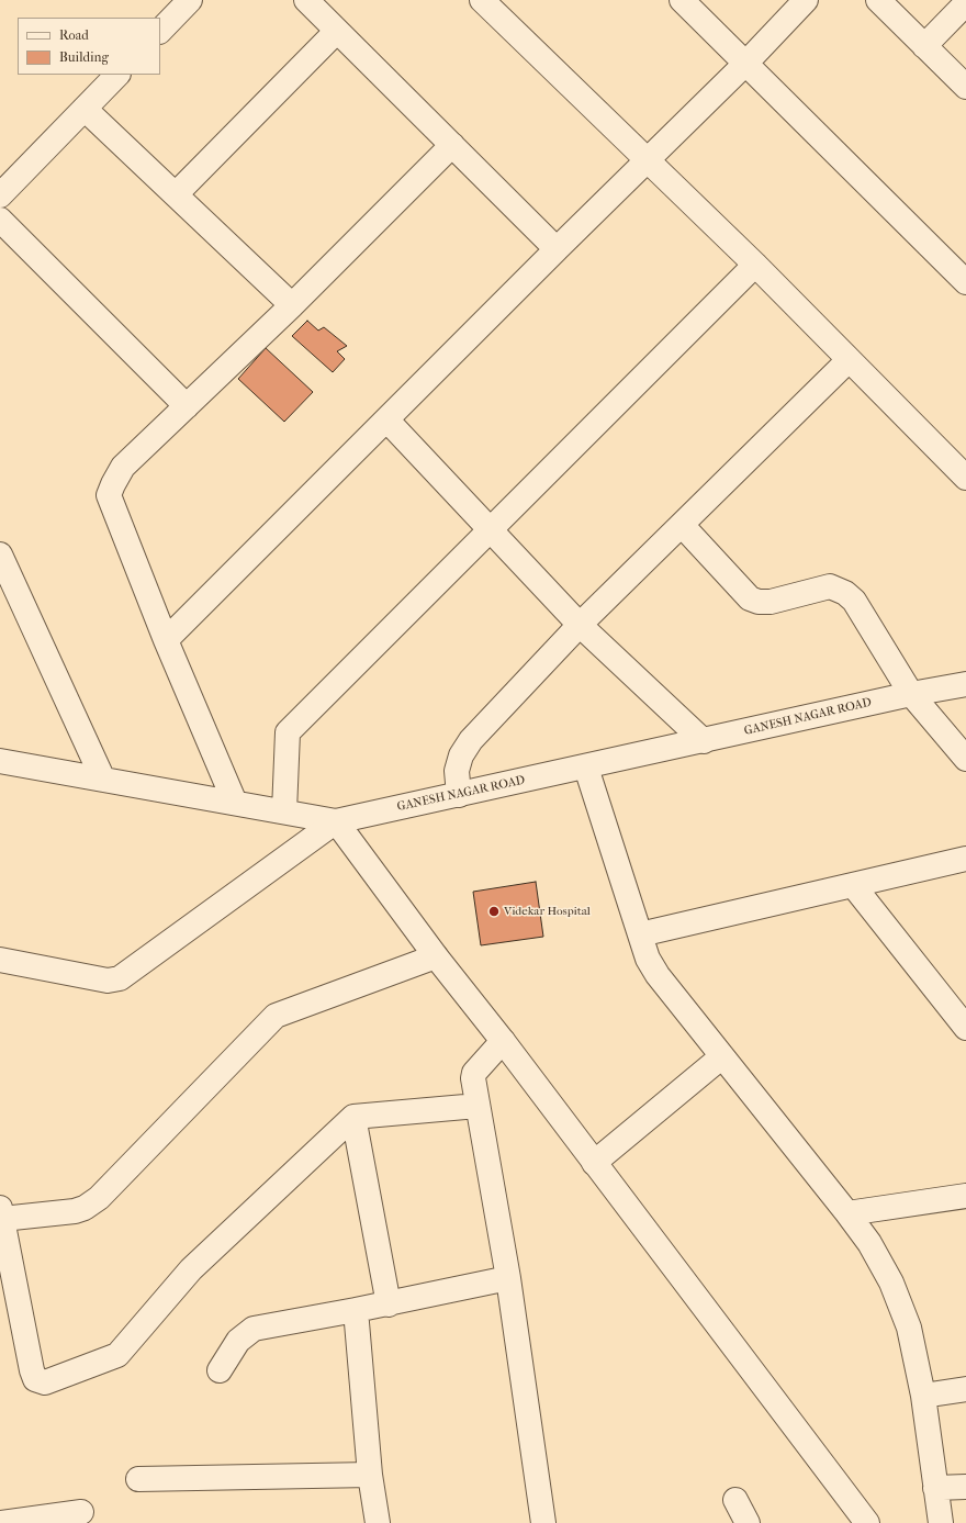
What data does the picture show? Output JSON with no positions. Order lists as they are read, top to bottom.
{
  "streets": {
    "street": ["GANESH NAGAR ROAD"]
  },
  "places": ["Videkar Hospital"],
  "legend": ["Road", "Building"]
}
